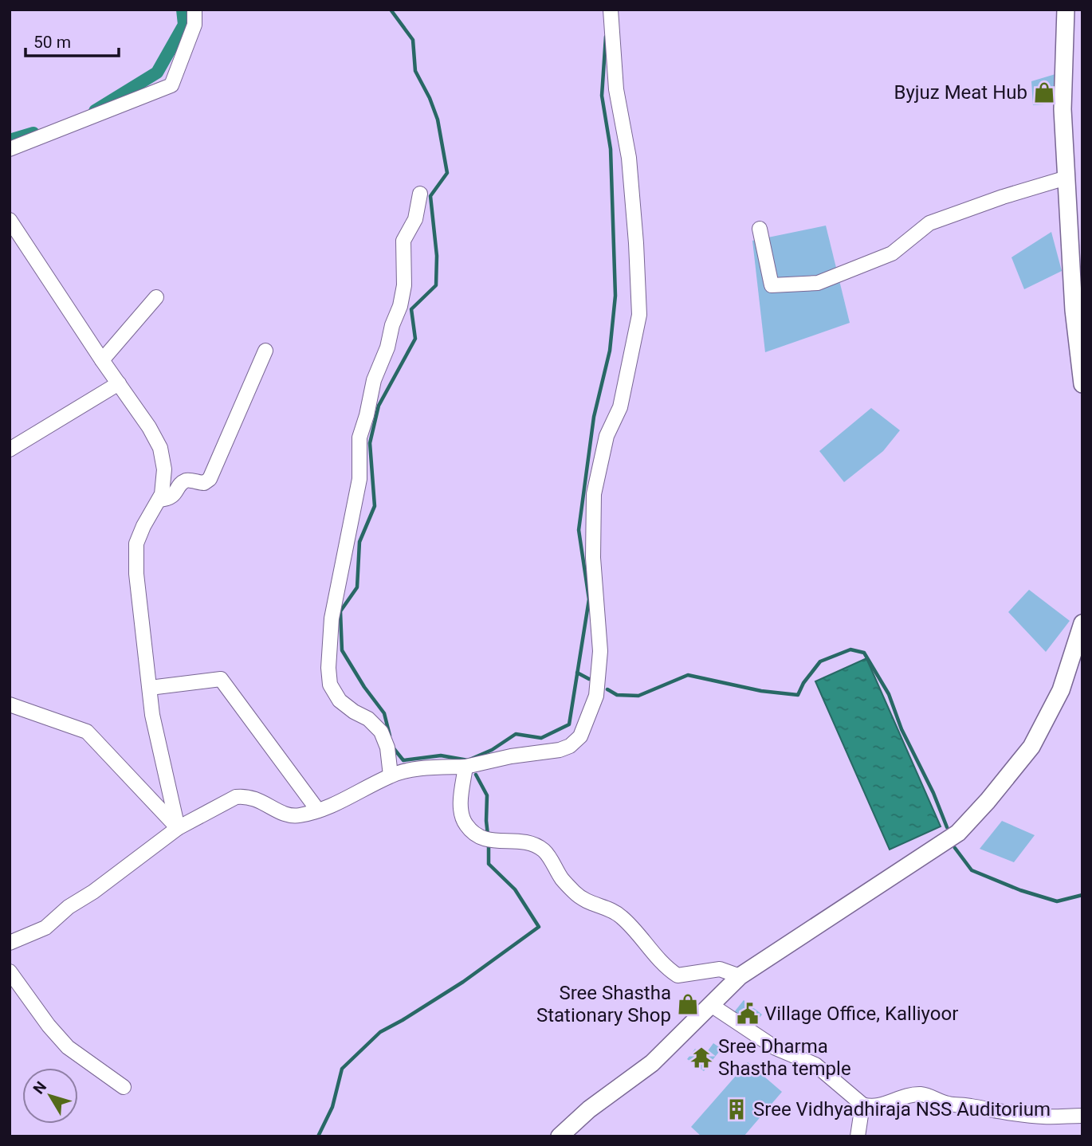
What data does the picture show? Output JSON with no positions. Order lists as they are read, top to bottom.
{
  "places": {
    "shop": ["Byjuz Meat Hub", "Sree Shastha Stationary Shop"],
    "public building": ["Village Office, Kalliyoor"],
    "temple": ["Sree Dharma Shastha temple"],
    "building": ["Sree Vidhyadhiraja NSS Auditorium"]
  },
  "scale_bar": "50 m",
  "north": "top left"
}
